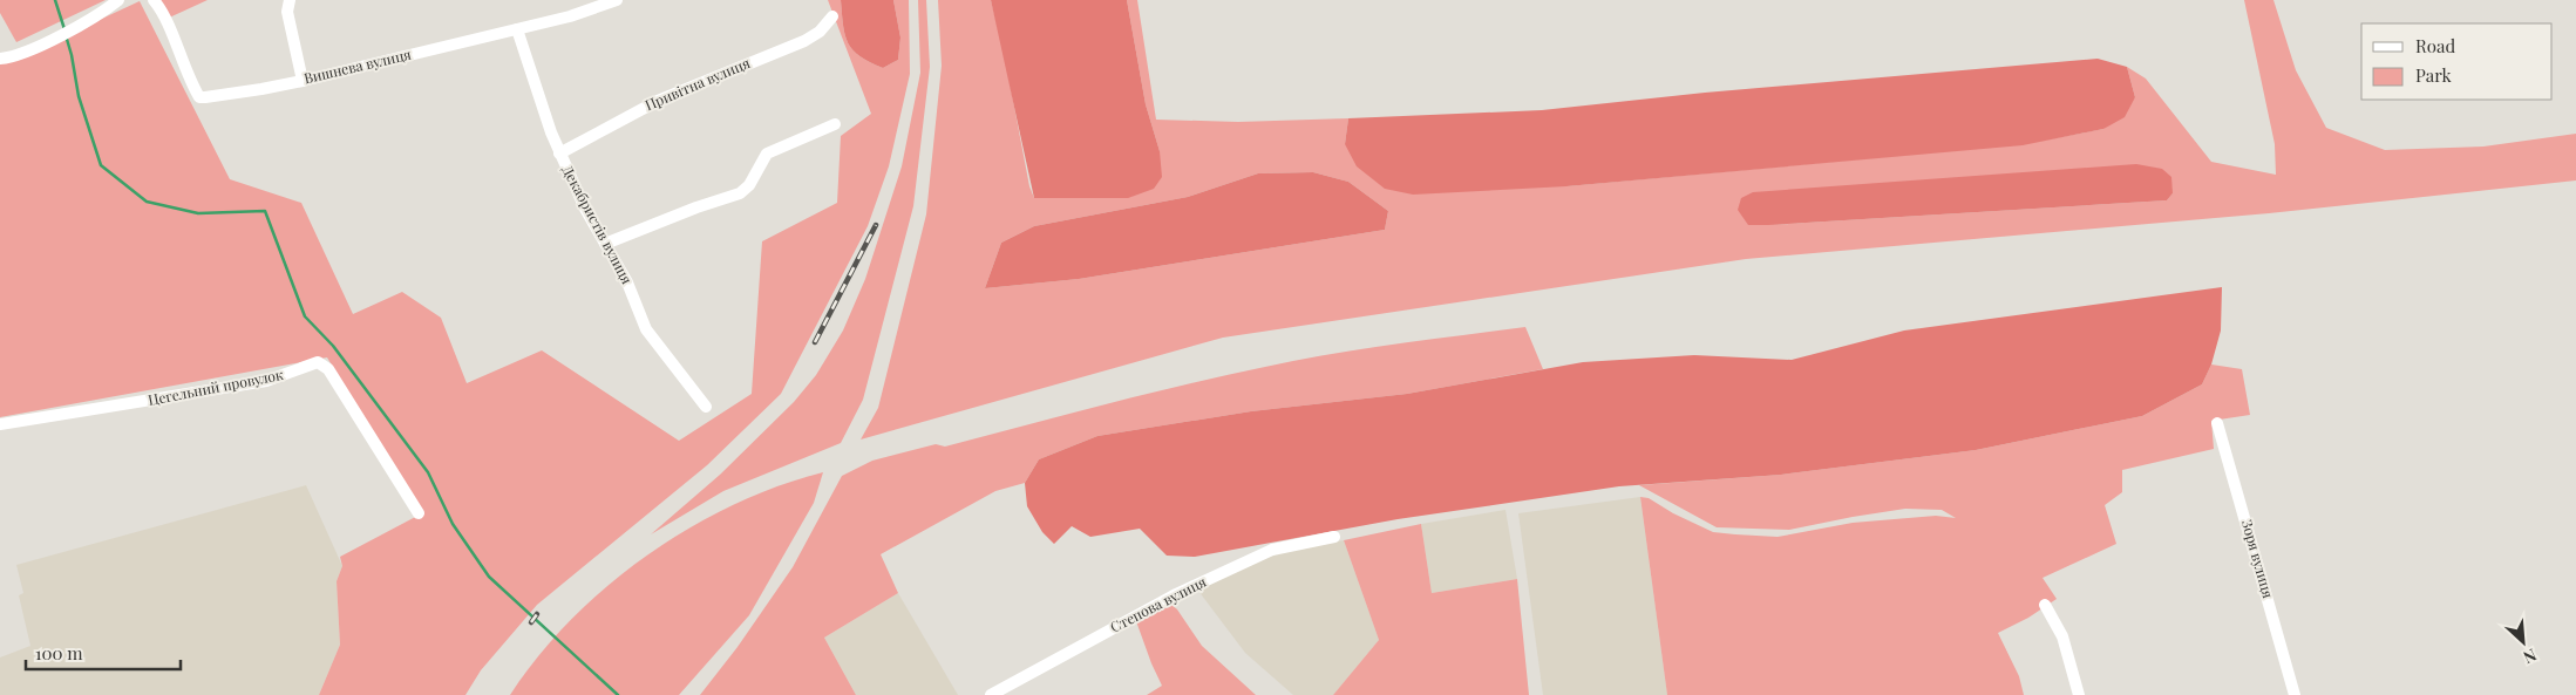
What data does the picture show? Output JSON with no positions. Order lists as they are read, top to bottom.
{
  "streets": {
    "street": [
      "Вишнева вулиця",
      "Привітна вулиця",
      "Декабристів вулиця",
      "Цегельний провулок",
      "Зоря вулиця",
      "Степова вулиця"
    ]
  },
  "crossings": [
    ["Вишнева вулиця", "Декабристів вулиця"],
    ["Привітна вулиця", "Декабристів вулиця"]
  ],
  "legend": ["Road", "Park"],
  "scale_bar": "100 m",
  "north": "bottom right"
}
